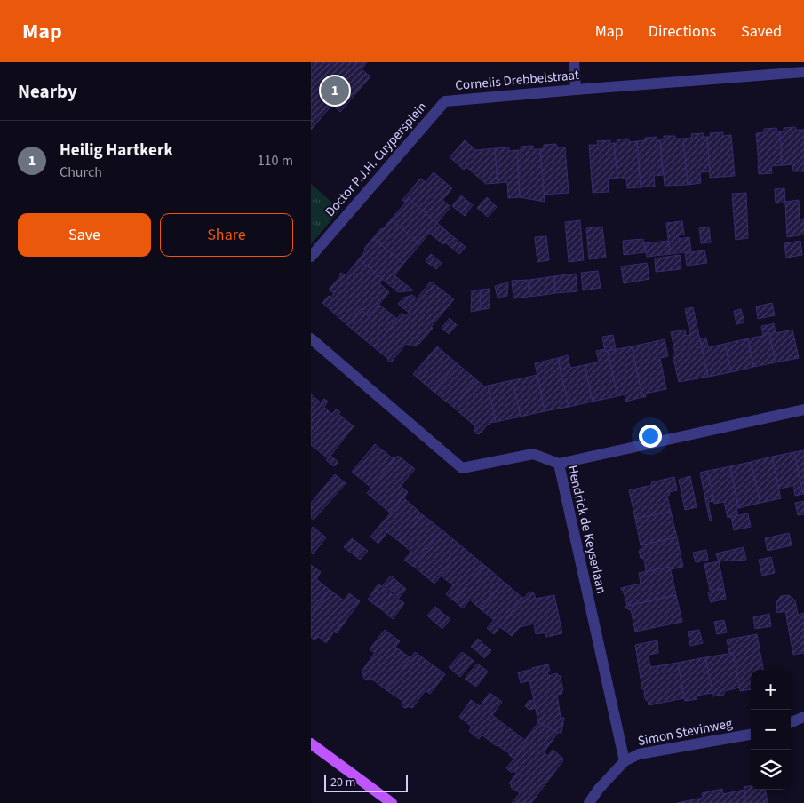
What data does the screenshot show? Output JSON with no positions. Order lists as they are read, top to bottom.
{
  "streets": {
    "street": [
      "Cornelis Drebbelstraat",
      "Doctor P.J.H. Cuypersplein",
      "Hendrick de Keyserlaan",
      "Simon Stevinweg"
    ]
  },
  "crossings": [
    ["Cornelis Drebbelstraat", "Doctor P.J.H. Cuypersplein"],
    ["Hendrick de Keyserlaan", "Simon Stevinweg"]
  ],
  "scale_bar": "20 m",
  "page": {
    "header": "Map",
    "nav": ["Map", "Directions", "Saved"],
    "heading": "Nearby",
    "pins": "1",
    "list": [
      {
        "mark": "1",
        "name": "Heilig Hartkerk",
        "note": "Church",
        "value": "110 m"
      }
    ],
    "buttons": ["Save", "Share"],
    "map_buttons": ["+", "−"],
    "scale": "20 m"
  }
}
